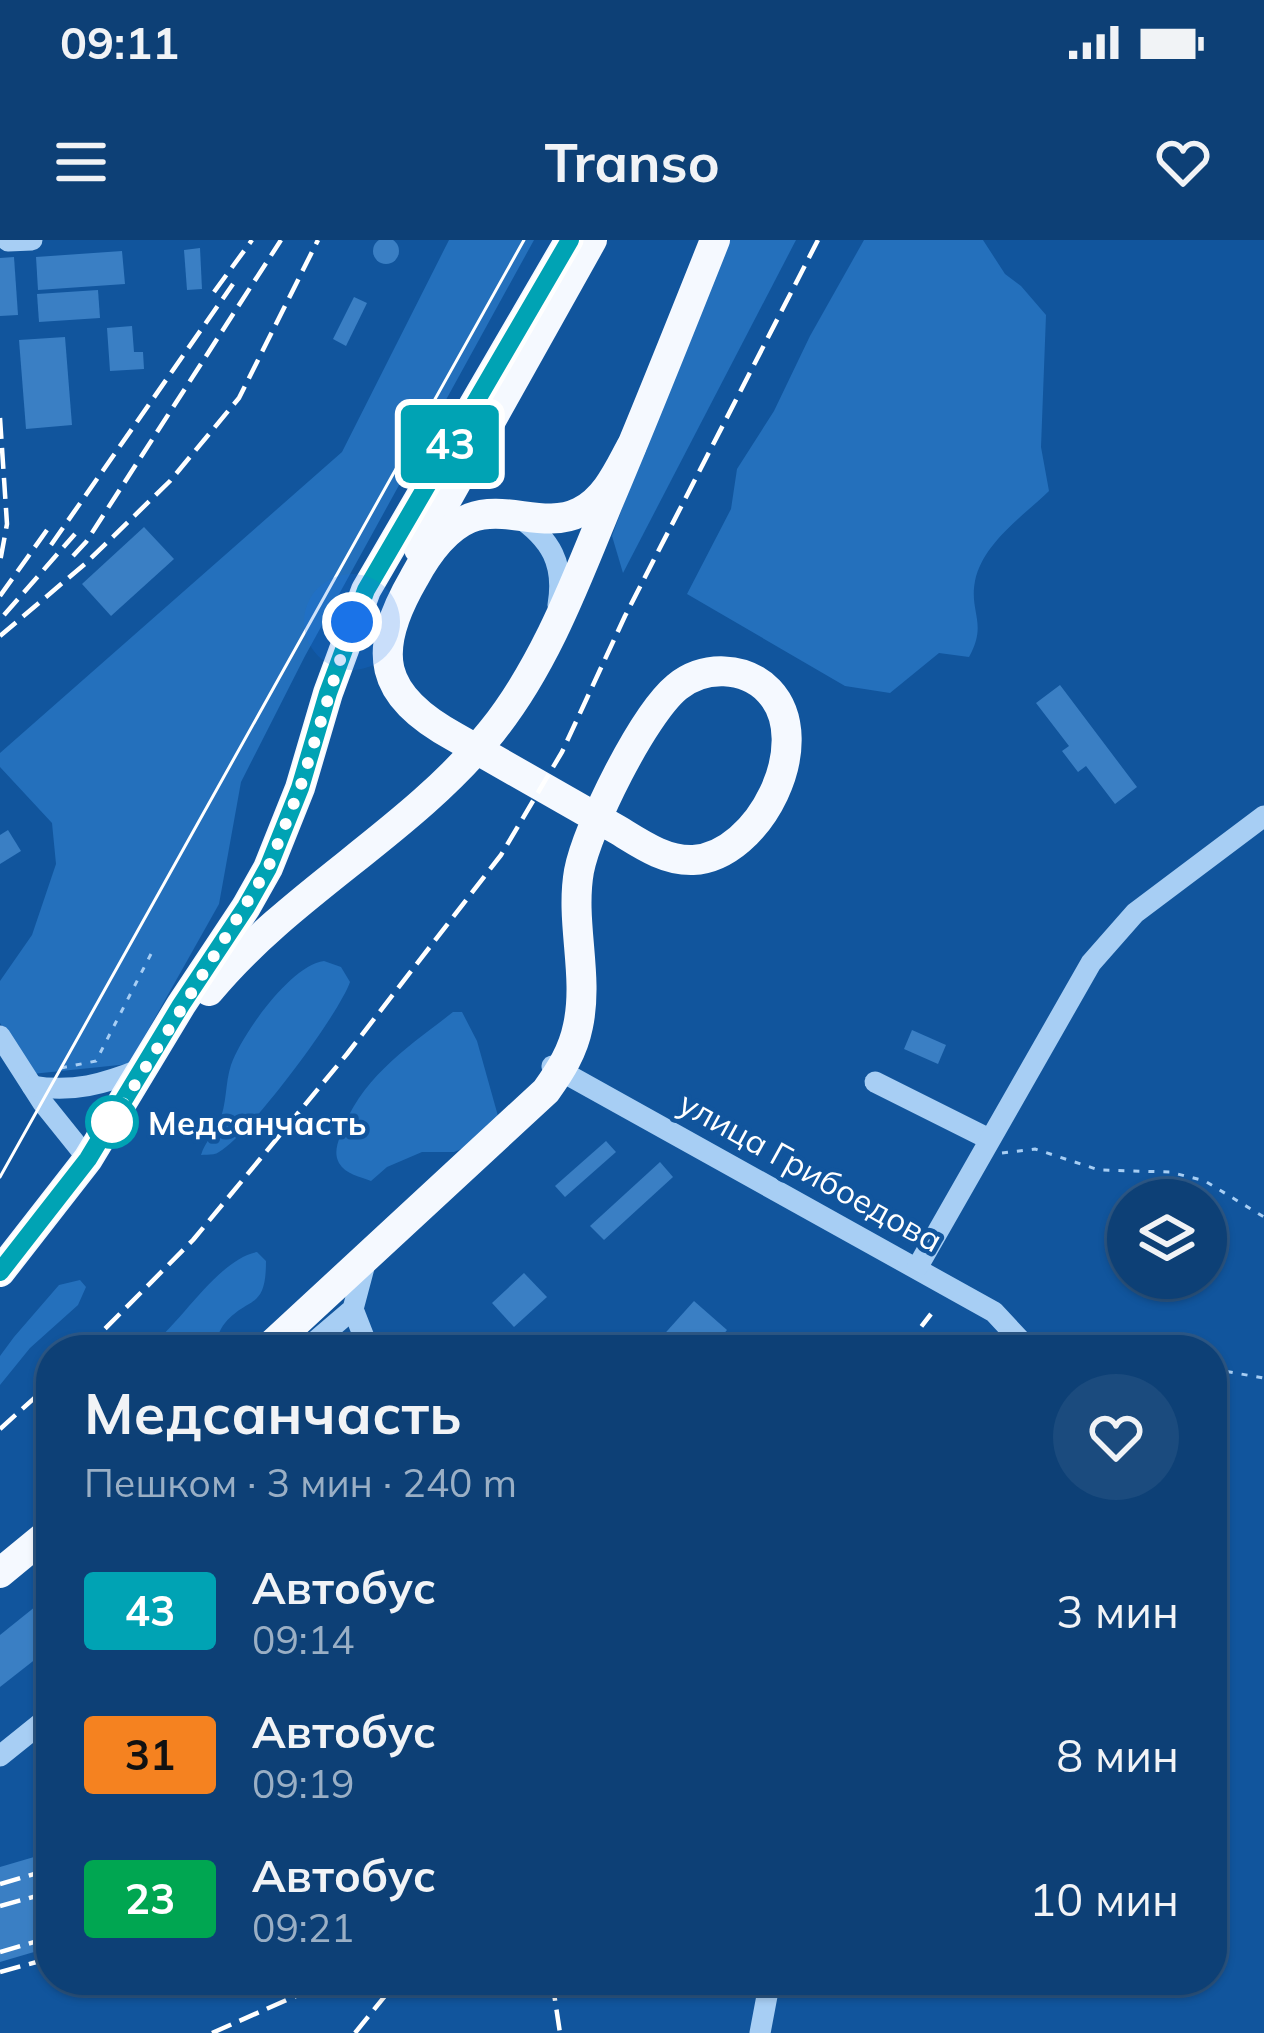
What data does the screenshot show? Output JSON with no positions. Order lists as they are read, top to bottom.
{
  "streets": {
    "street": ["улица Грибоедова"]
  },
  "places": ["Медсанчасть"],
  "lines": ["bus line 43"],
  "page": {
    "status": "09:11",
    "header": "Transo",
    "on_map": "43",
    "heading": ["Медсанчасть", "Пешком · 3 мин · 240 m"],
    "list": [
      {
        "mark": "43",
        "name": "Автобус",
        "note": "09:14",
        "value": "3 мин"
      },
      {
        "mark": "31",
        "name": "Автобус",
        "note": "09:19",
        "value": "8 мин"
      },
      {
        "mark": "23",
        "name": "Автобус",
        "note": "09:21",
        "value": "10 мин"
      }
    ]
  }
}
